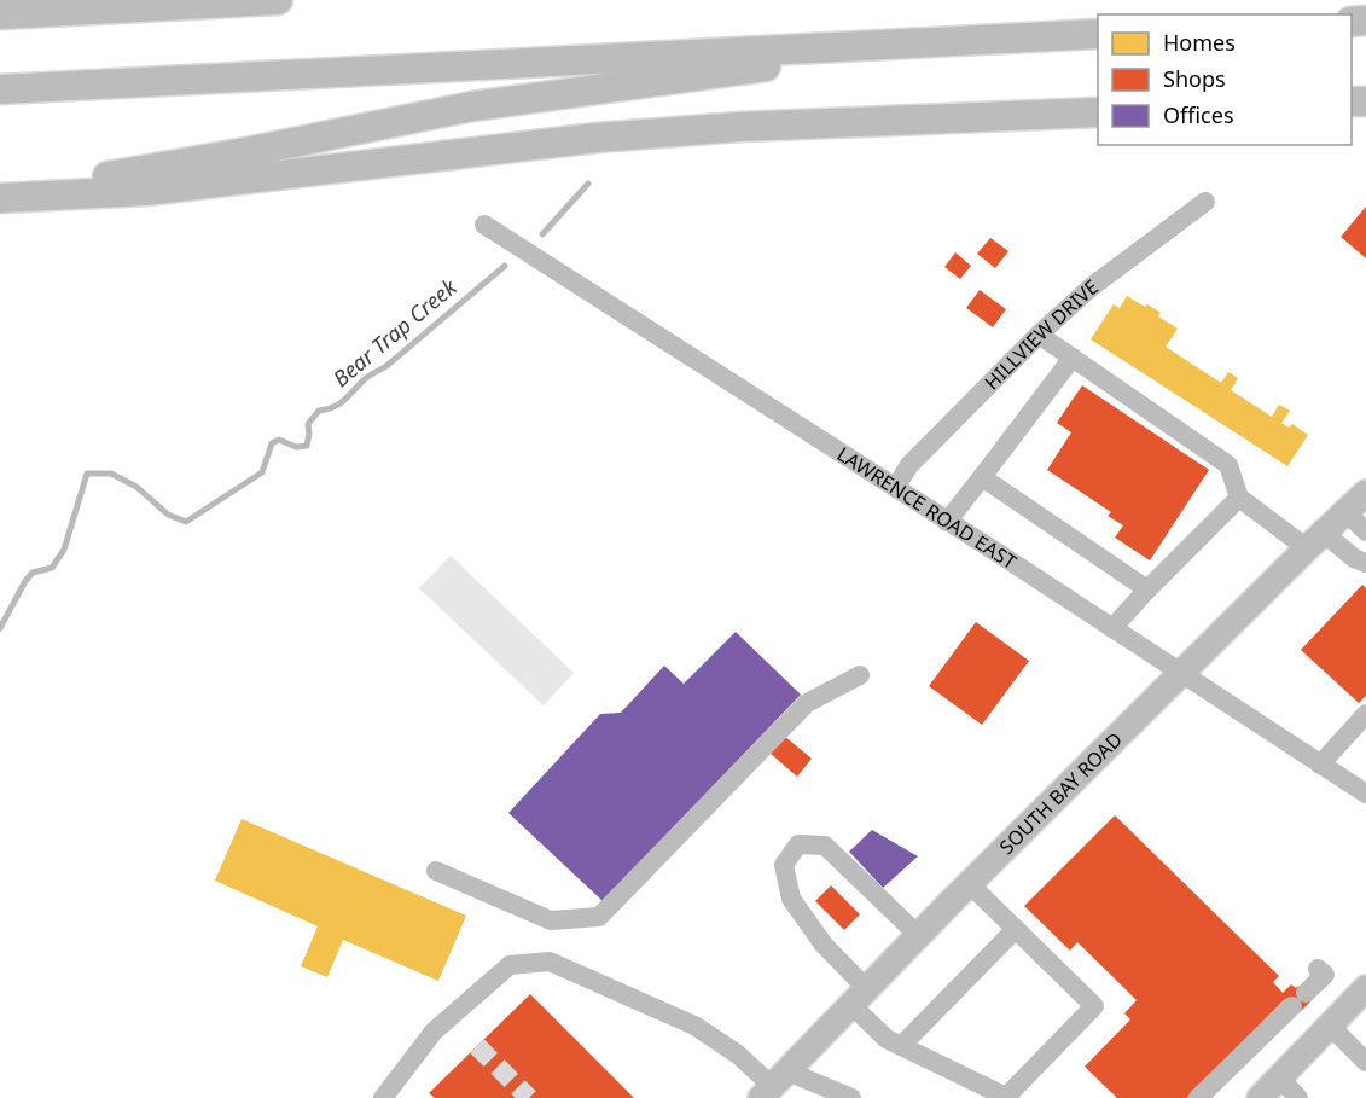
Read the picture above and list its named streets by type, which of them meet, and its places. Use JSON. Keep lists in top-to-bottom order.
{
  "streets": {
    "main road": ["SOUTH BAY ROAD"],
    "street": ["HILLVIEW DRIVE", "LAWRENCE ROAD EAST"]
  },
  "crossings": [
    ["HILLVIEW DRIVE", "LAWRENCE ROAD EAST"],
    ["LAWRENCE ROAD EAST", "SOUTH BAY ROAD"]
  ],
  "water": ["Bear Trap Creek"],
  "legend": ["Homes", "Shops", "Offices"]
}
